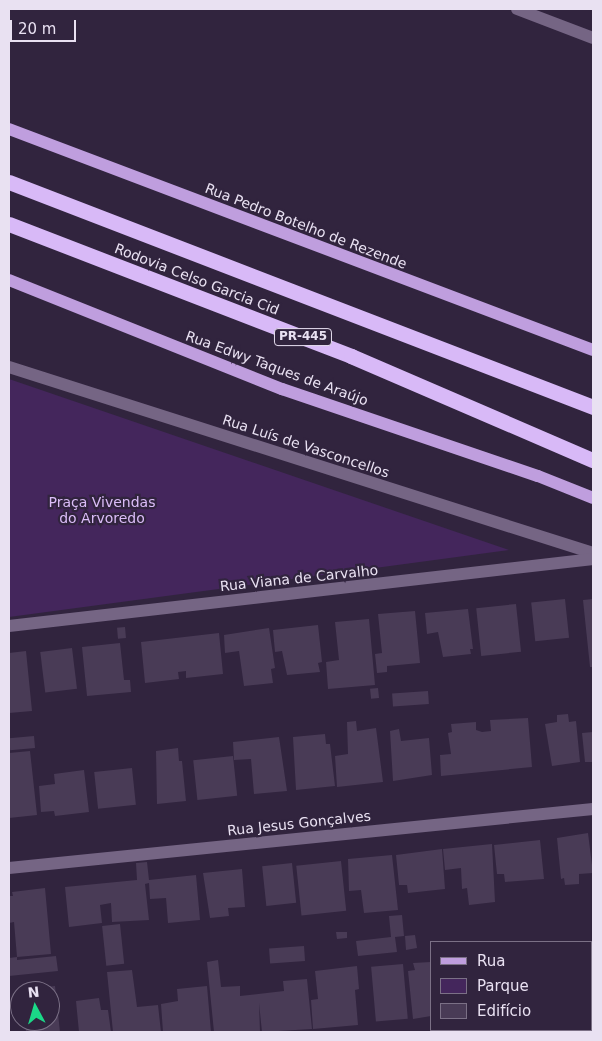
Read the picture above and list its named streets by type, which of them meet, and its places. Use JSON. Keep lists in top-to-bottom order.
{
  "streets": {
    "highway": ["Rodovia Celso Garcia Cid", "PR-445"],
    "main road": ["Rua Pedro Botelho de Rezende", "Rua Edwy Taques de Araújo"],
    "street": ["Rua Luís de Vasconcellos", "Rua Viana de Carvalho", "Rua Jesus Gonçalves"]
  },
  "parks": ["Praça Vivendas do Arvoredo"],
  "legend": ["Rua", "Parque", "Edifício"],
  "scale_bar": "20 m",
  "north": "top"
}
